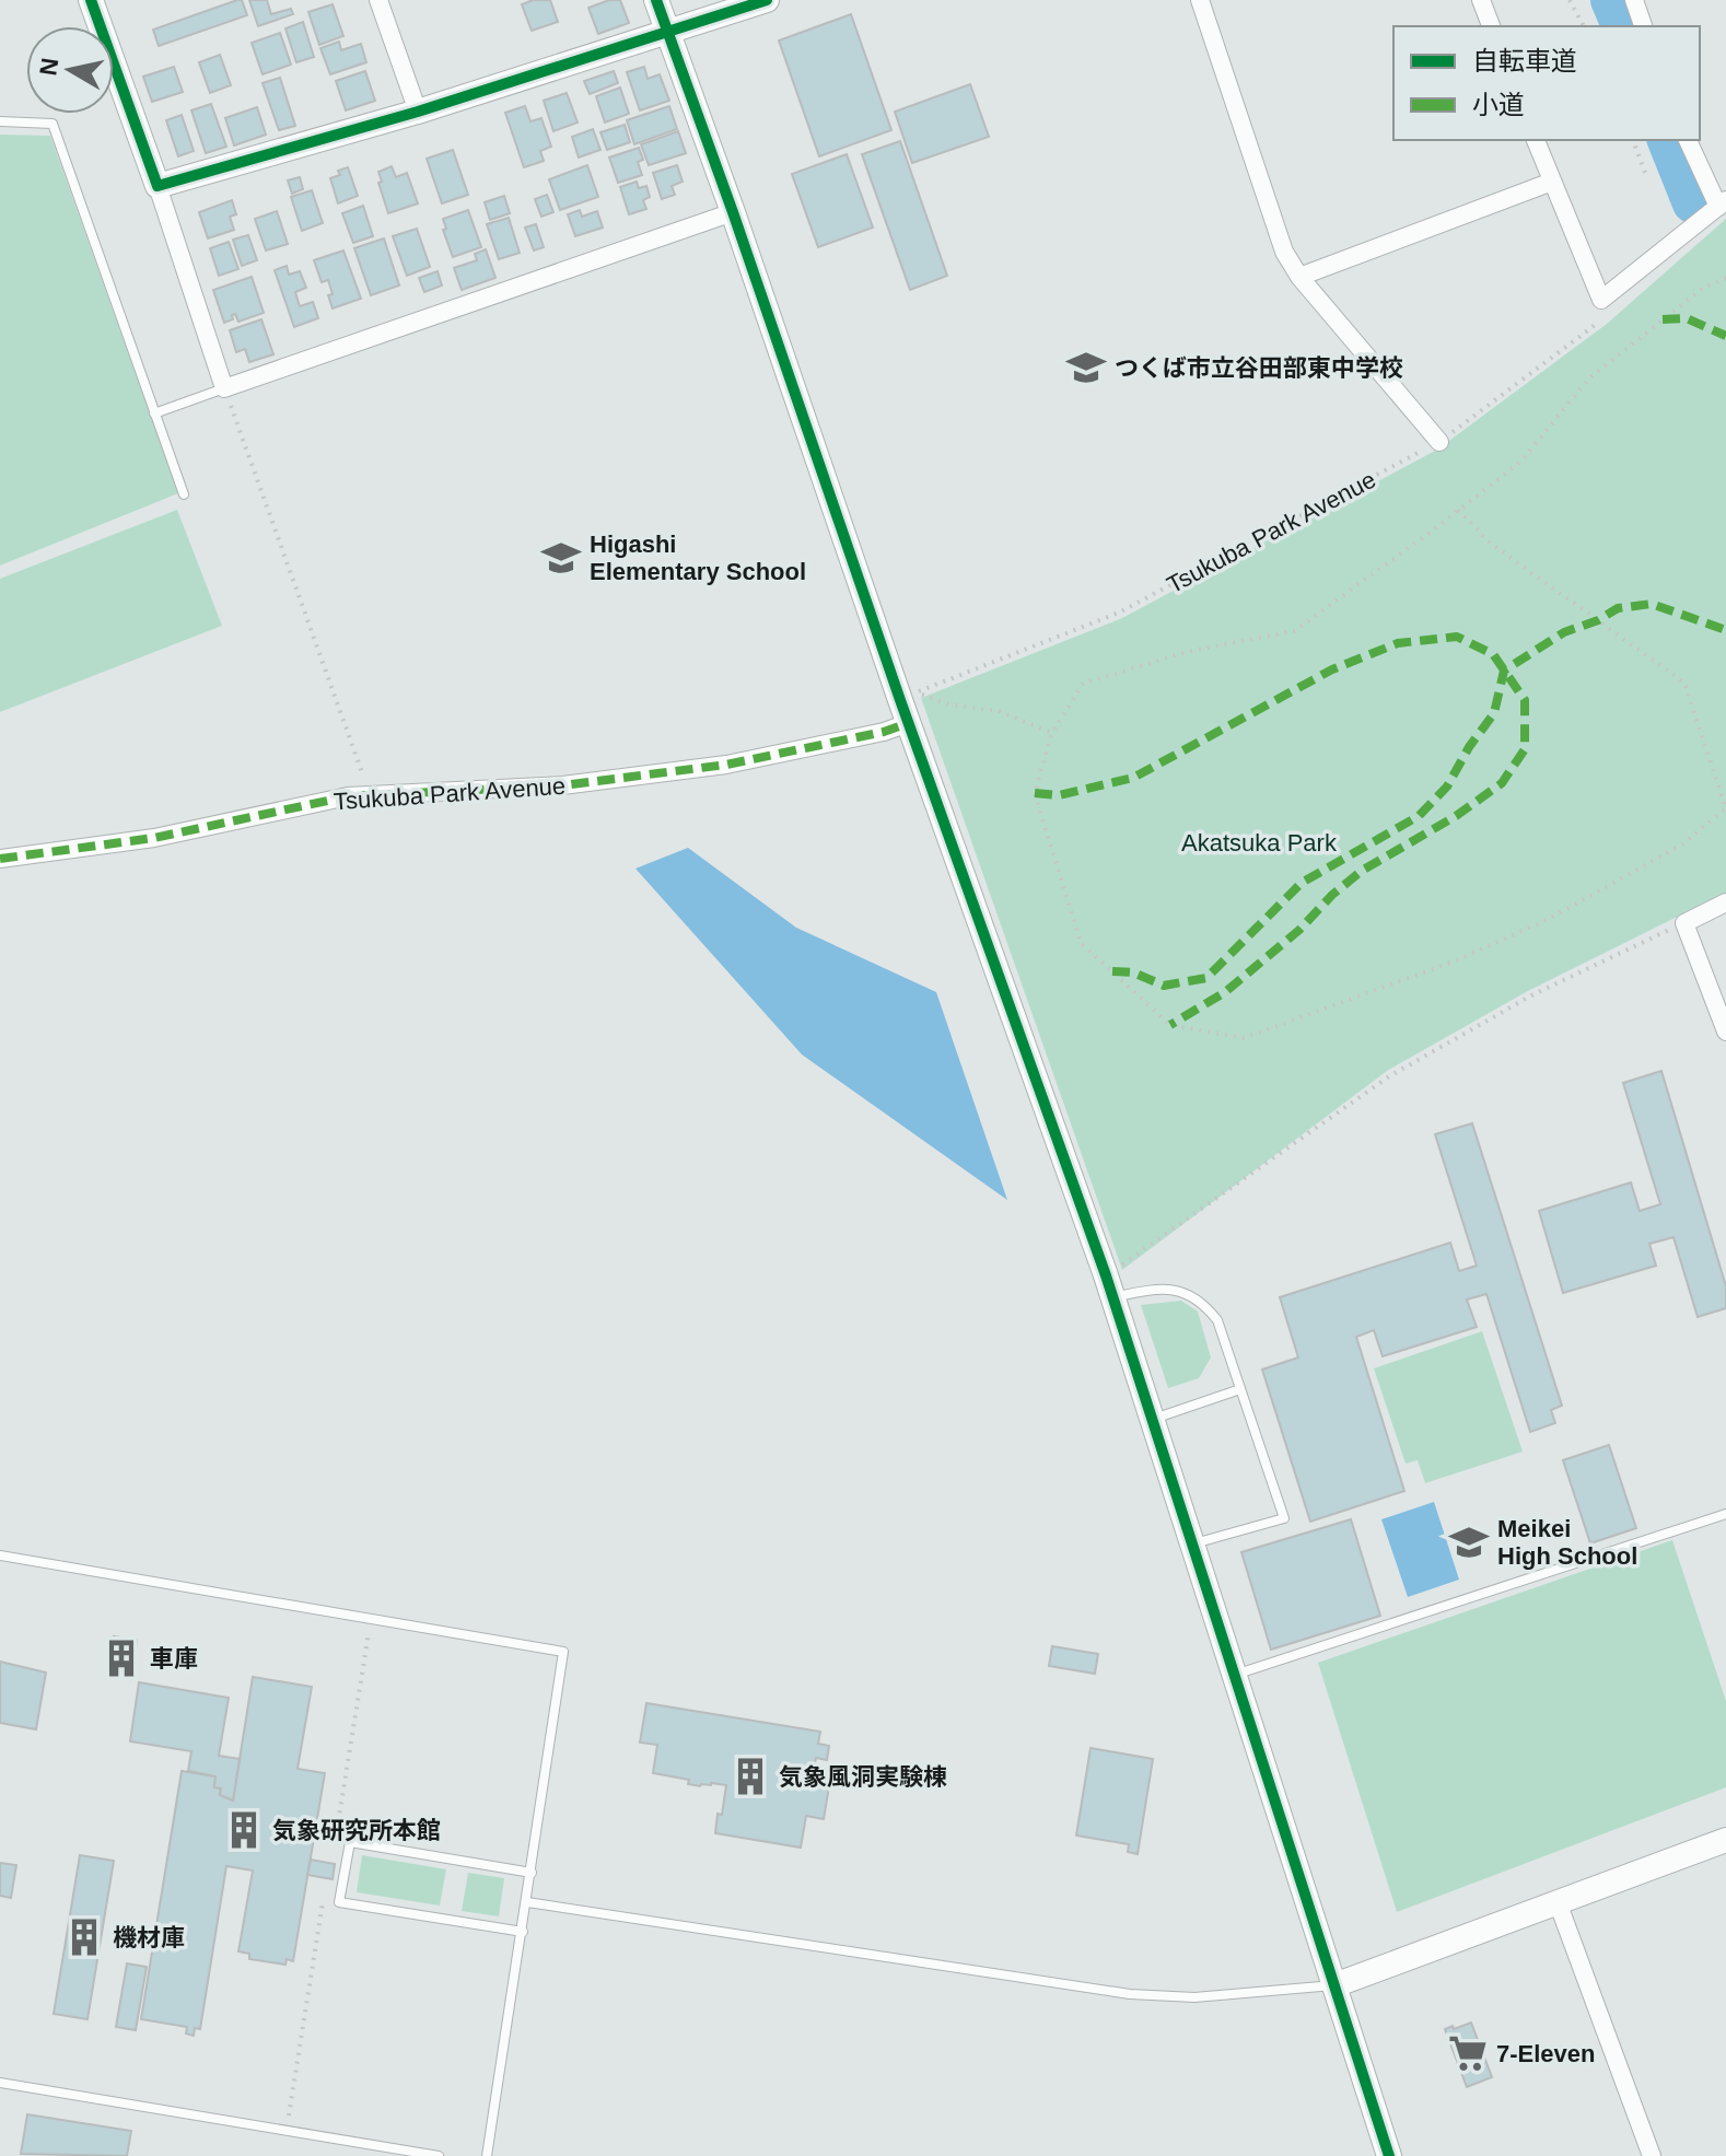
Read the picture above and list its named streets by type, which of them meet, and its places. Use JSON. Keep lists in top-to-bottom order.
{
  "streets": {
    "street": ["Tsukuba Park Avenue"]
  },
  "parks": ["Akatsuka Park"],
  "places": {
    "school or university": ["つくば市立谷田部東中学校", "Higashi Elementary School", "Meikei High School"],
    "building": [
      "車庫",
      "気象風洞実験棟",
      "気象研究所本館",
      "機材庫"
    ],
    "supermarket": ["7-Eleven"]
  },
  "legend": ["自転車道", "小道"],
  "north": "left"
}
